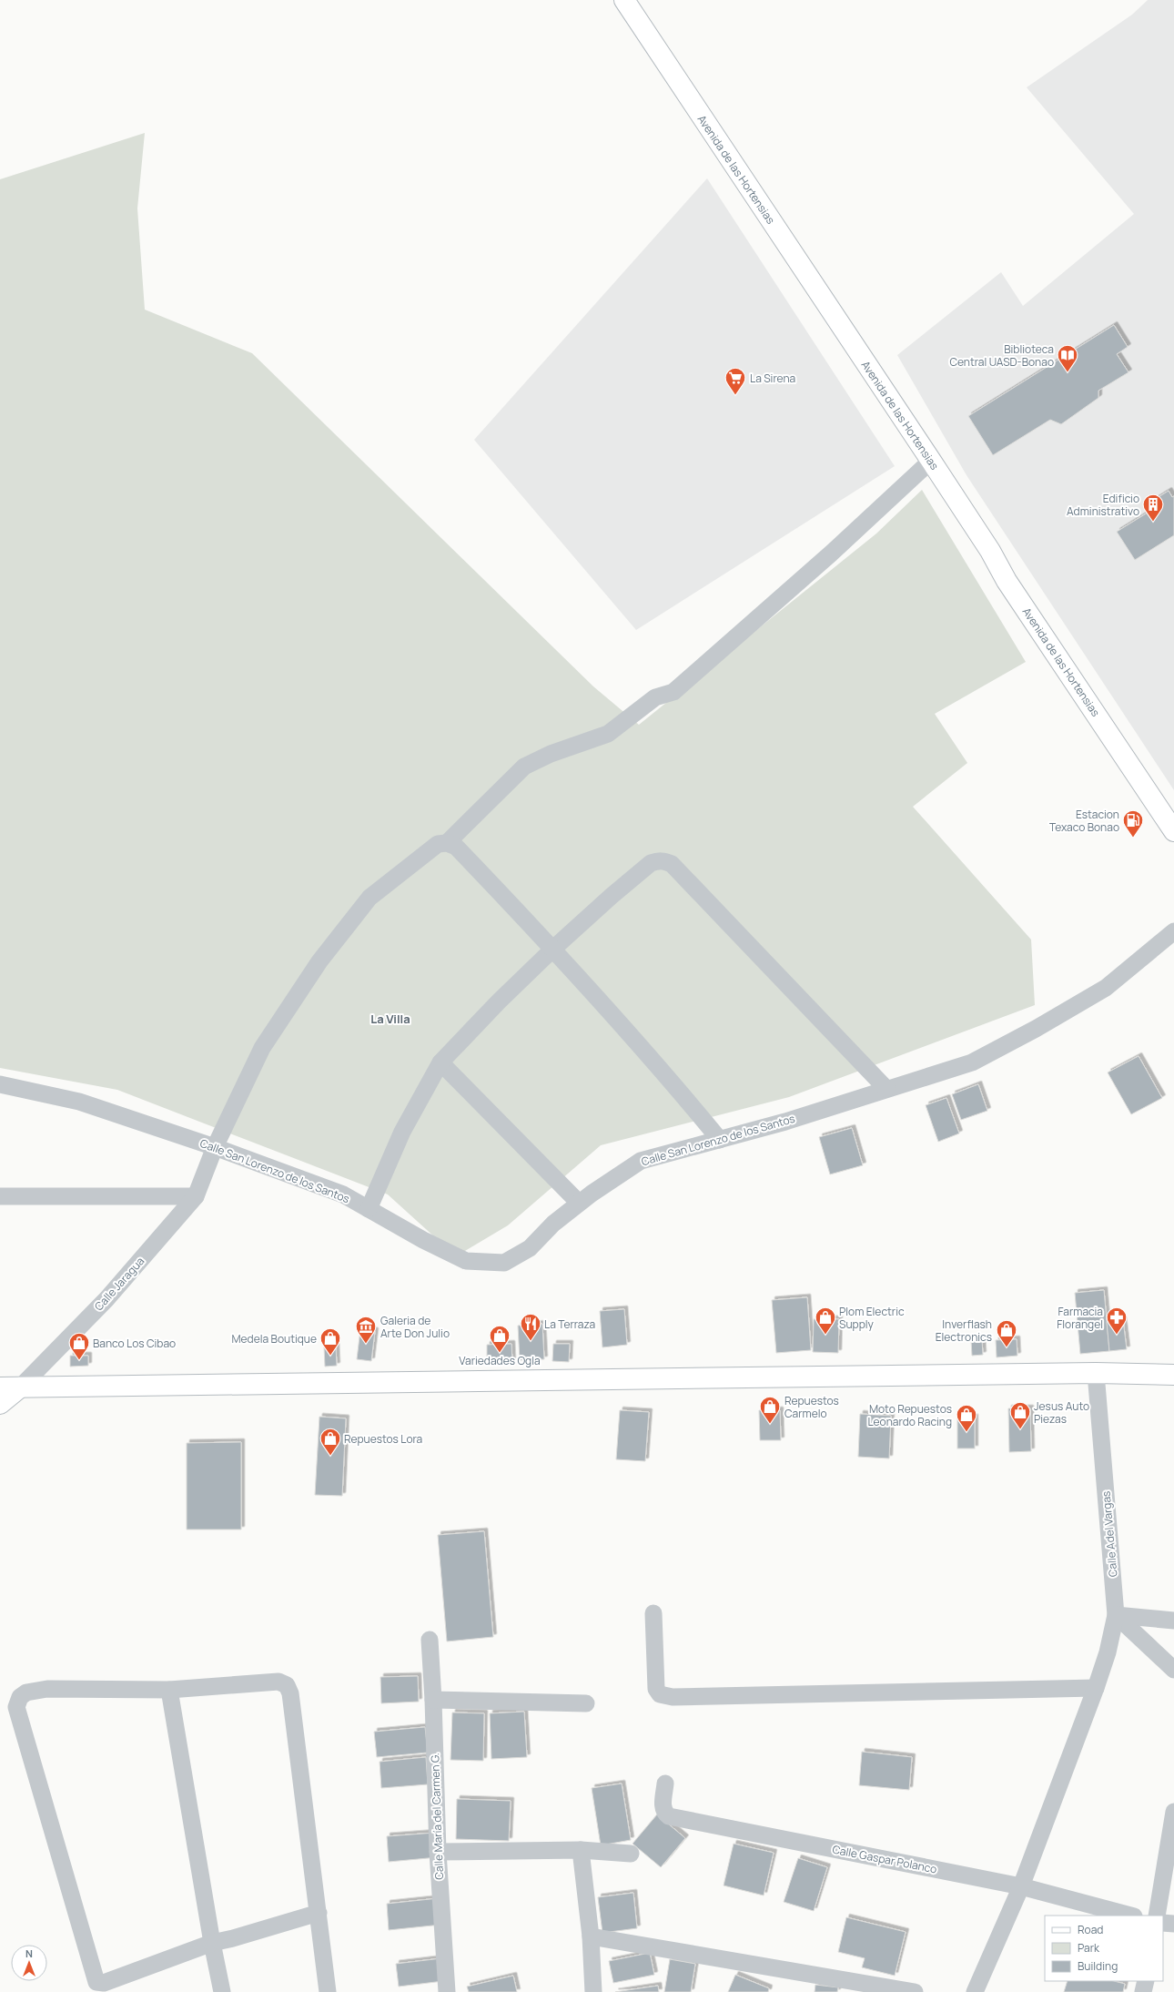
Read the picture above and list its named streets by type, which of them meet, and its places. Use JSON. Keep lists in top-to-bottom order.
{
  "streets": {
    "main road": ["Avenida de las Hortensias", "Calle Jaragua"],
    "street": [
      "Calle San Lorenzo de los Santos",
      "Calle Adel Vargas",
      "Calle María del Carmen G.",
      "Calle Gaspar Polanco"
    ]
  },
  "crossings": [
    ["Calle San Lorenzo de los Santos", "Calle Jaragua"],
    ["Calle Adel Vargas", "Calle Gaspar Polanco"]
  ],
  "districts": ["La Villa"],
  "places": {
    "library": ["Biblioteca Central UASD-Bonao"],
    "supermarket": ["La Sirena"],
    "building": ["Edificio Administrativo"],
    "fuel station": ["Estacion Texaco Bonao"],
    "shop": [
      "Plom Electric Supply",
      "Inverflash Electronics",
      "Variedades Ogla",
      "Medela Boutique",
      "Banco Los Cibao",
      "Repuestos Carmelo",
      "Jesus Auto Piezas",
      "Moto Repuestos Leonardo Racing",
      "Repuestos Lora"
    ],
    "pharmacy": ["Farmacia Florangel"],
    "restaurant": ["La Terraza"],
    "museum": ["Galeria de Arte Don Julio"]
  },
  "legend": ["Road", "Park", "Building"],
  "north": "top"
}
